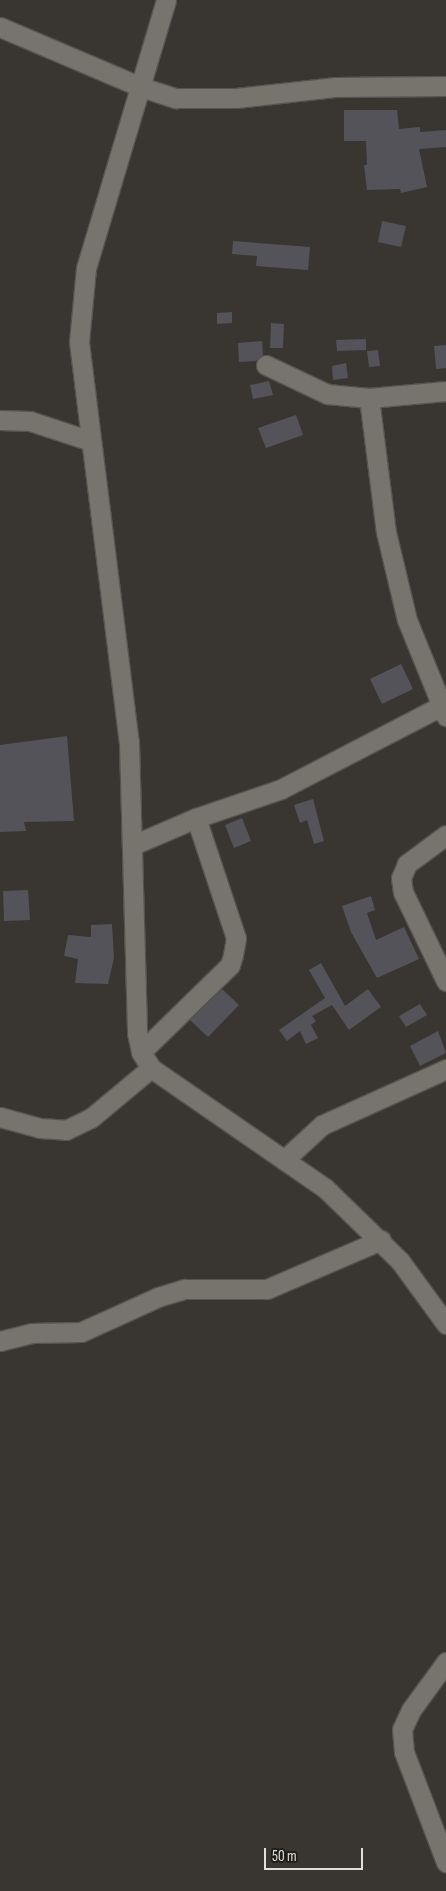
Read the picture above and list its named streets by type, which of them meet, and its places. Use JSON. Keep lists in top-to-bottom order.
{
  "scale_bar": "50 m"
}
